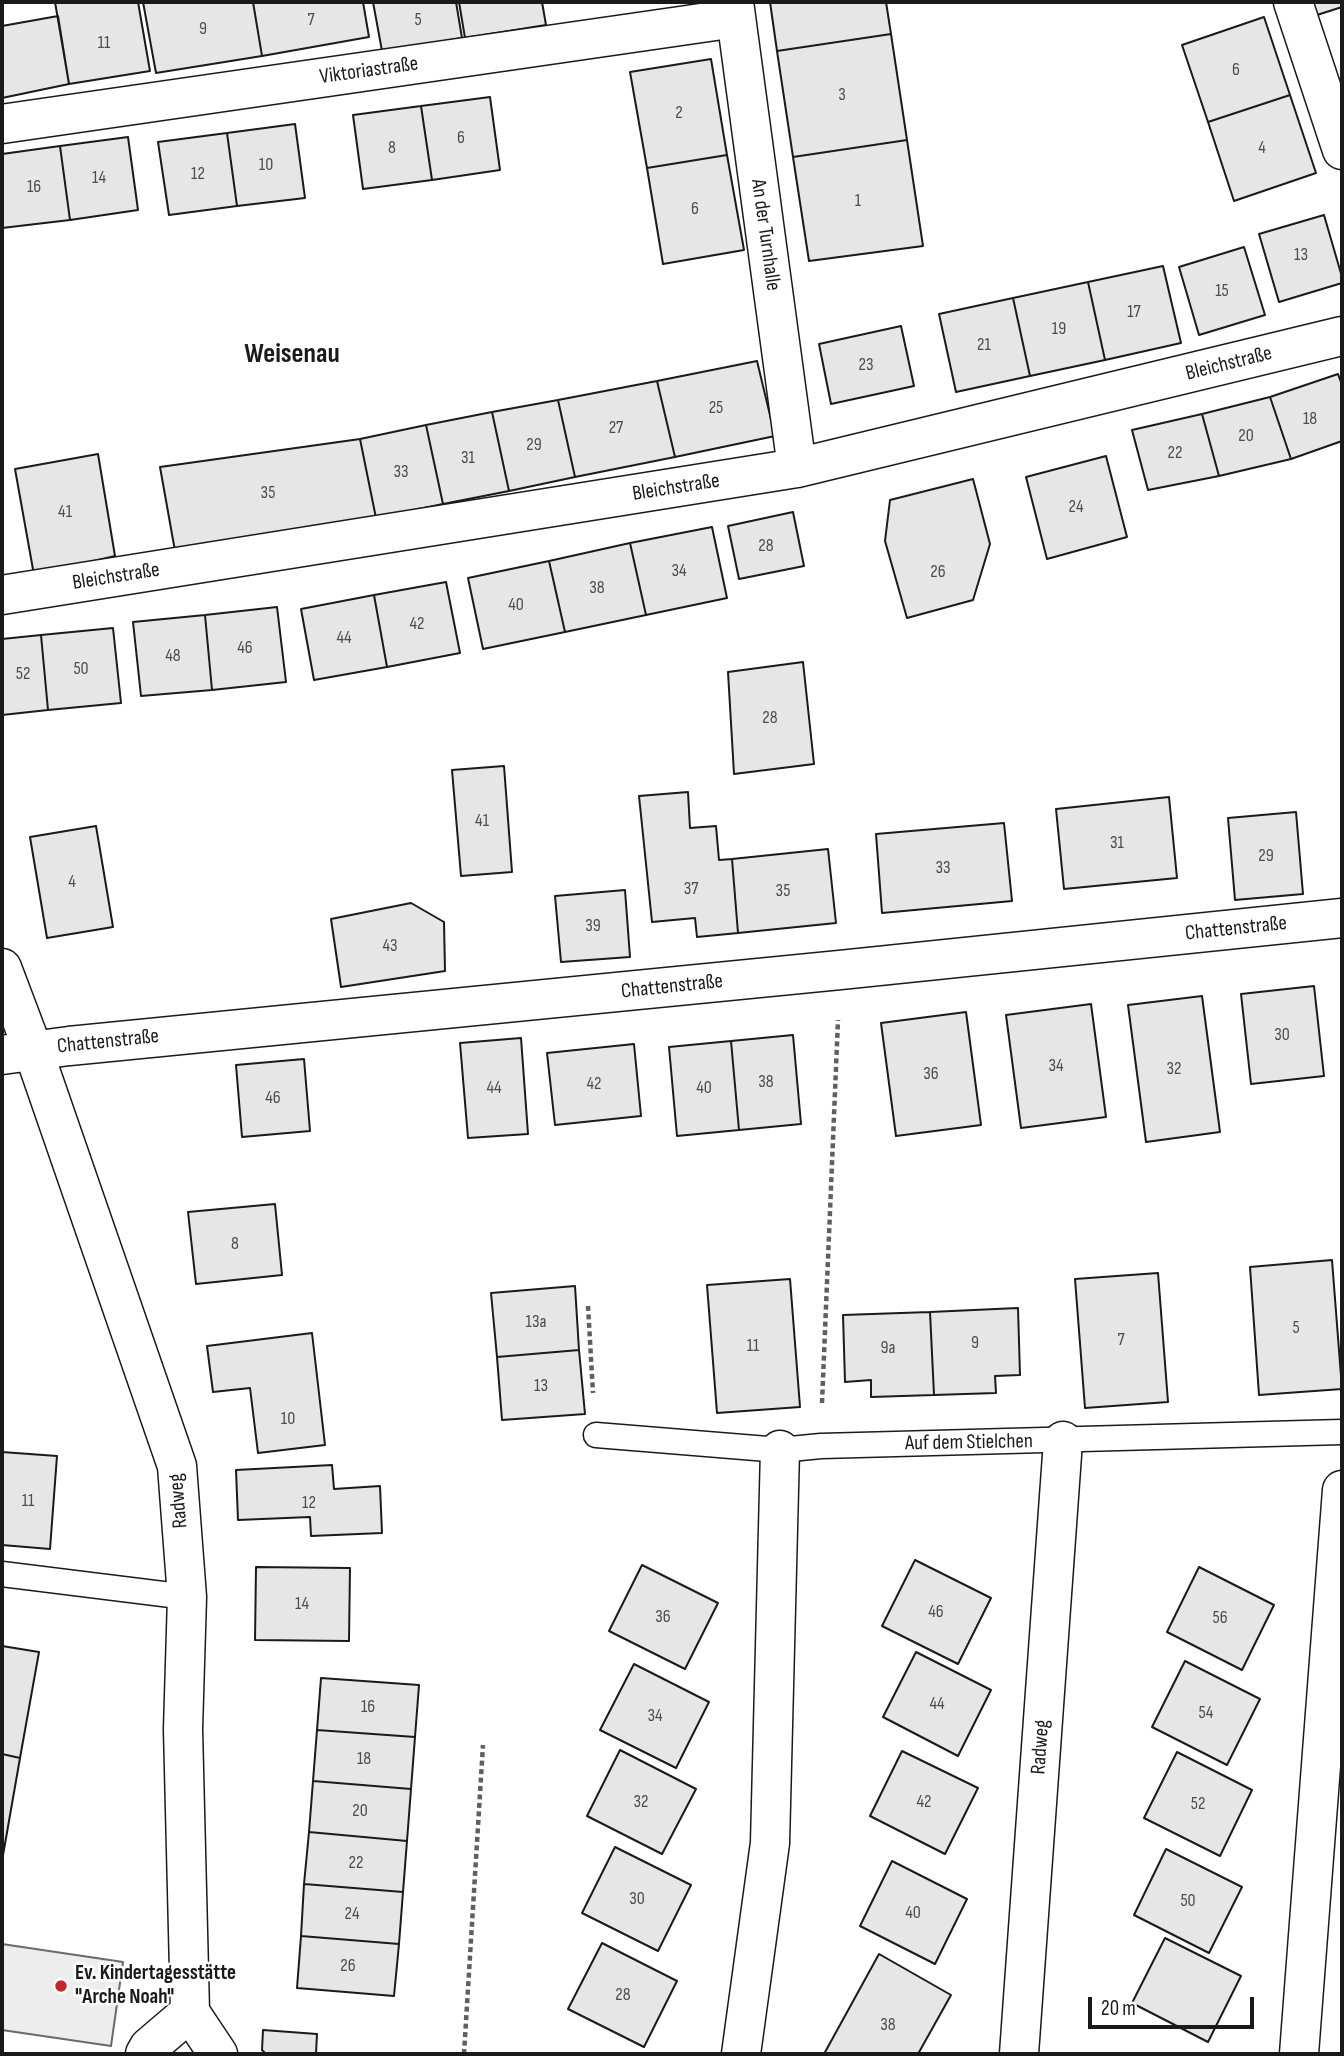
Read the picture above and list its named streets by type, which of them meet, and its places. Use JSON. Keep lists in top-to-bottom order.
{
  "streets": {
    "street": [
      "Viktoriastraße",
      "An der Turnhalle",
      "Bleichstraße",
      "Chattenstraße",
      "Radweg"
    ],
    "lane": ["Auf dem Stielchen"]
  },
  "crossings": [
    ["Viktoriastraße", "An der Turnhalle"],
    ["An der Turnhalle", "Bleichstraße"],
    ["Chattenstraße", "Radweg"],
    ["Auf dem Stielchen", "Radweg"]
  ],
  "districts": ["Weisenau"],
  "places": ["Ev. Kindertagesstätte \"Arche Noah\""],
  "house_numbers": [
    "7",
    "5",
    "9",
    "11",
    "6",
    "3",
    "2",
    "6",
    "8",
    "4",
    "10",
    "12",
    "14",
    "16",
    "1",
    "6",
    "13",
    "15",
    "17",
    "19",
    "21",
    "23",
    "25",
    "18",
    "27",
    "20",
    "29",
    "22",
    "31",
    "33",
    "35",
    "24",
    "41",
    "28",
    "34",
    "26",
    "38",
    "40",
    "42",
    "44",
    "46",
    "48",
    "50",
    "52",
    "28",
    "41",
    "31",
    "29",
    "33",
    "4",
    "37",
    "35",
    "39",
    "43",
    "30",
    "34",
    "32",
    "36",
    "38",
    "42",
    "44",
    "40",
    "46",
    "8",
    "13a",
    "5",
    "7",
    "9",
    "11",
    "9a",
    "13",
    "10",
    "11",
    "12",
    "14",
    "46",
    "36",
    "56",
    "44",
    "16",
    "54",
    "34",
    "18",
    "32",
    "42",
    "52",
    "20",
    "22",
    "30",
    "50",
    "40",
    "24",
    "26",
    "28",
    "38"
  ],
  "scale_bar": "20 m"
}
